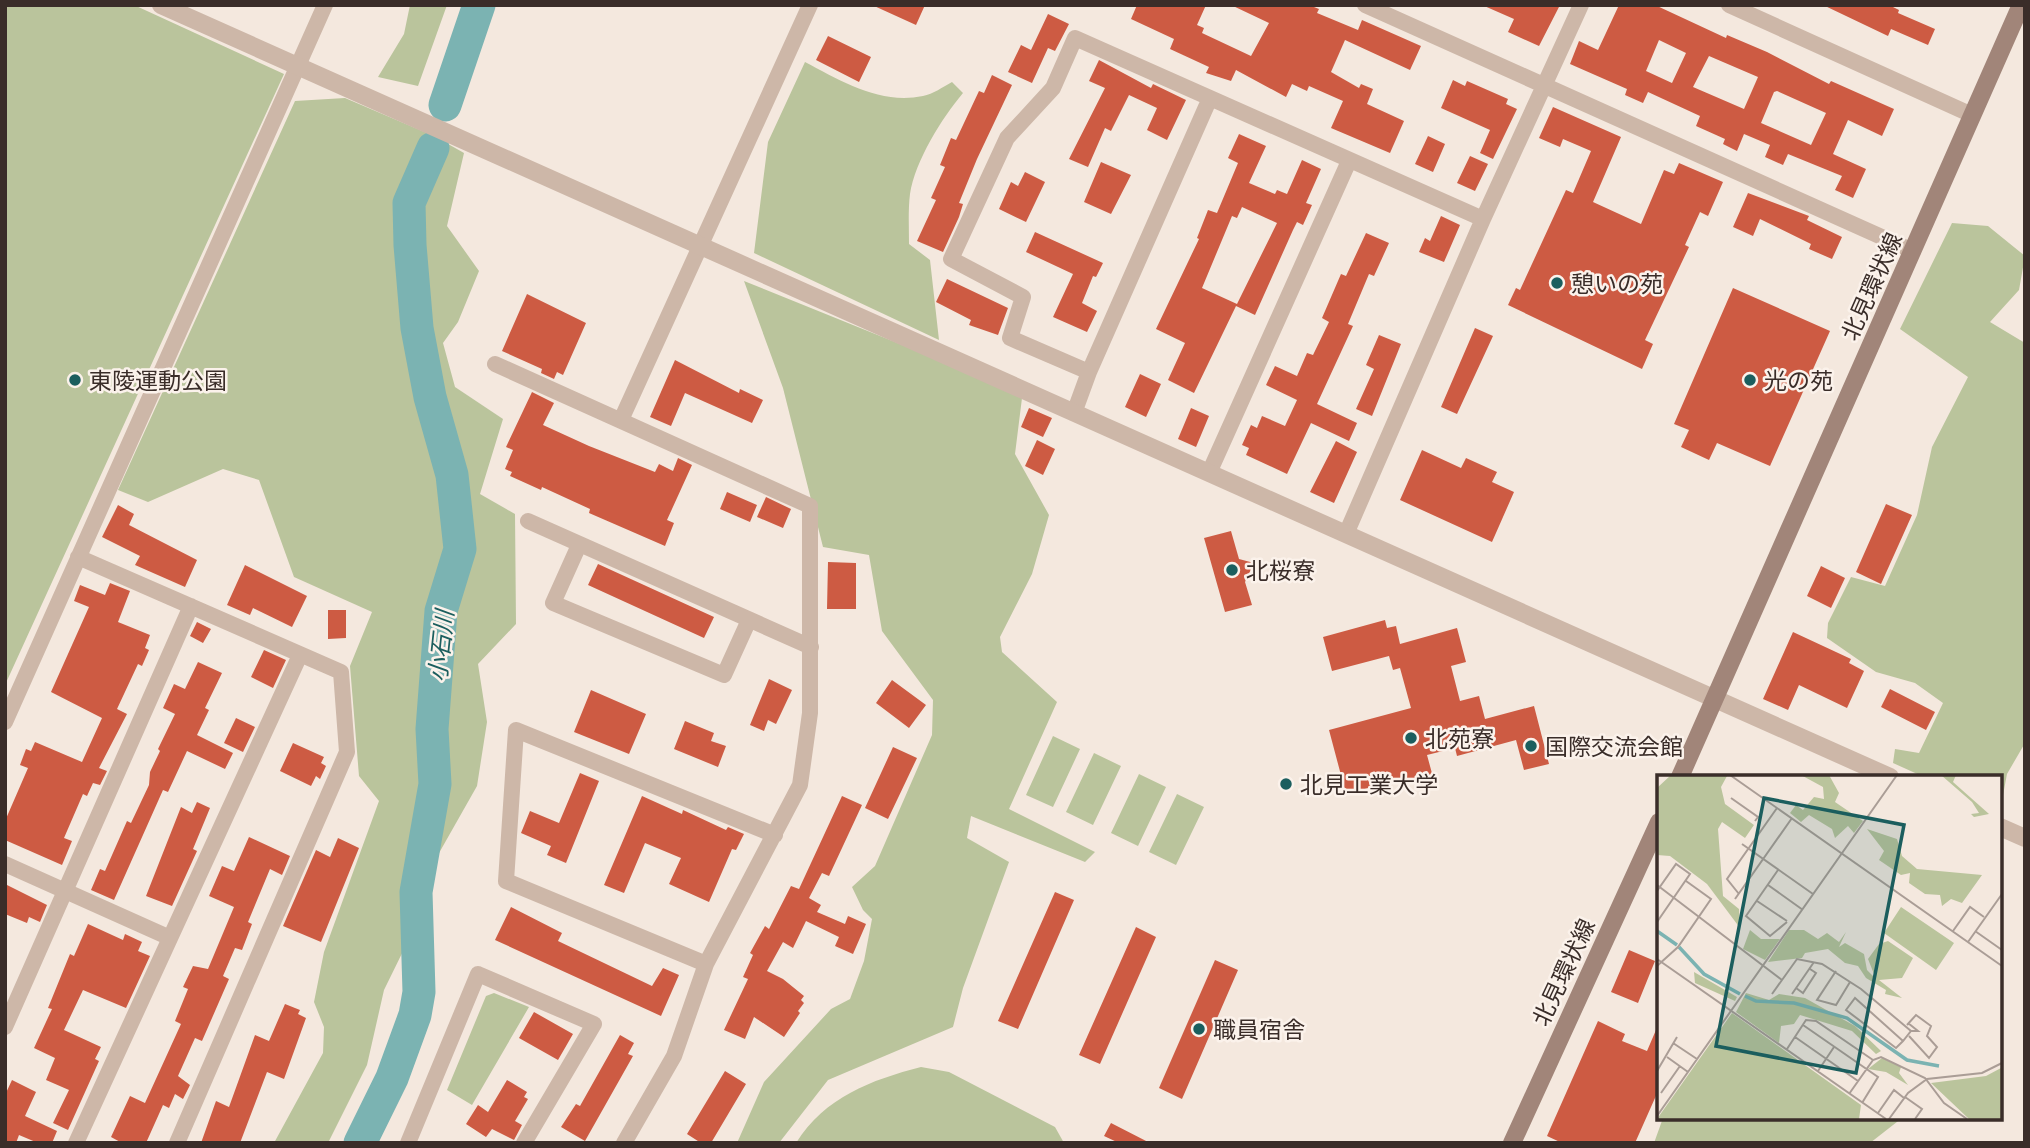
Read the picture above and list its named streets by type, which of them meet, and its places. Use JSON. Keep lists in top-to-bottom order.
{
  "streets": {
    "main road": ["北見環状線"]
  },
  "water": ["小石川"],
  "places": [
    "憩いの苑",
    "東陵運動公園",
    "光の苑",
    "北桜寮",
    "北苑寮",
    "国際交流会館",
    "北見工業大学",
    "職員宿舎"
  ]
}
